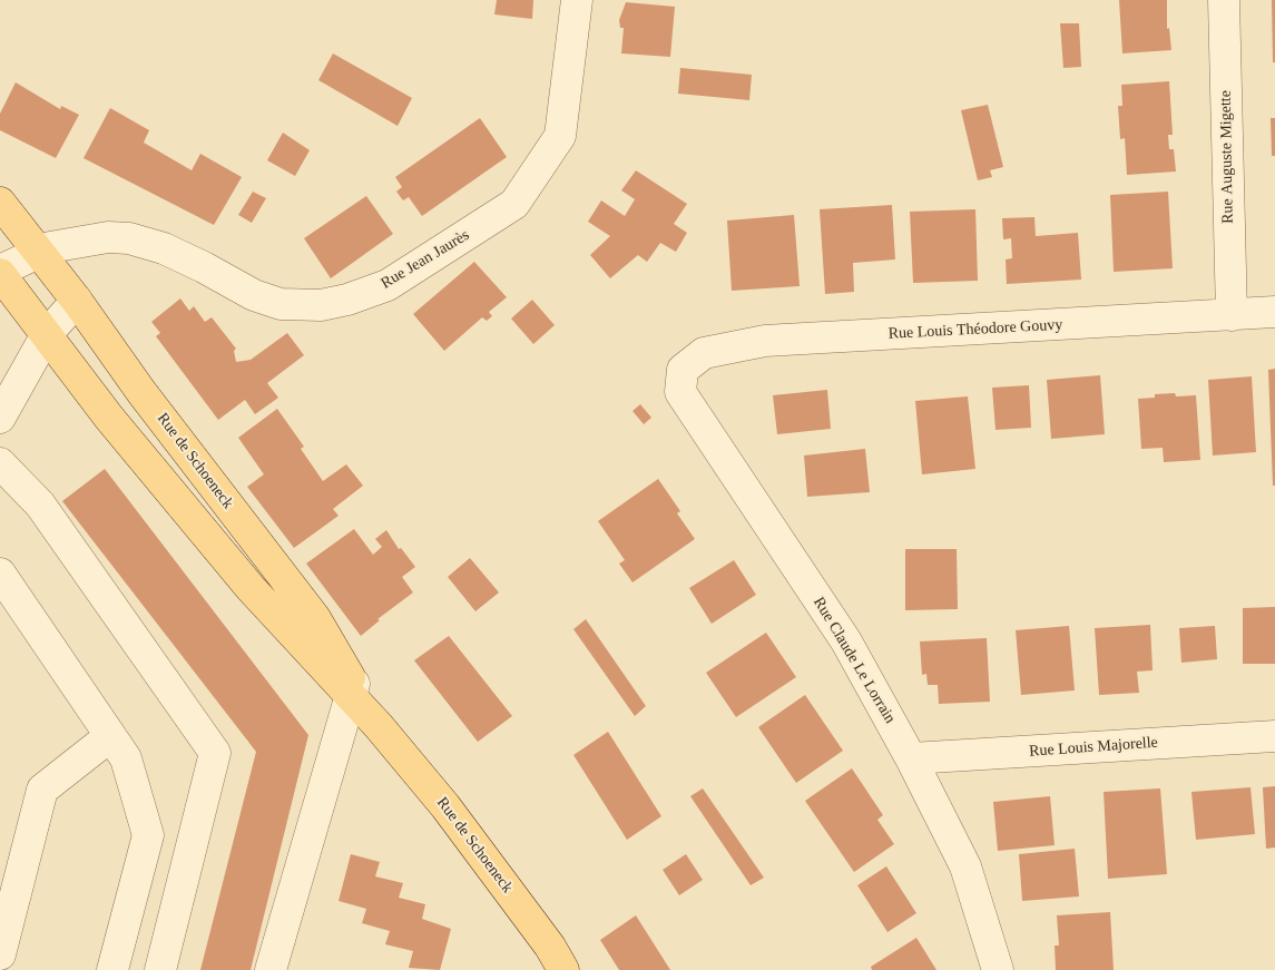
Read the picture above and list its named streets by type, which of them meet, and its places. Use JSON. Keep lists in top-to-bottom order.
{
  "streets": {
    "main road": ["Rue de Schoeneck"],
    "street": [
      "Rue Auguste Migette",
      "Rue Jean Jaurès",
      "Rue Louis Théodore Gouvy",
      "Rue Claude Le Lorrain",
      "Rue Louis Majorelle"
    ]
  },
  "crossings": [
    ["Rue Auguste Migette", "Rue Louis Théodore Gouvy"],
    ["Rue Jean Jaurès", "Rue de Schoeneck"],
    ["Rue Louis Théodore Gouvy", "Rue Claude Le Lorrain"],
    ["Rue Claude Le Lorrain", "Rue Louis Majorelle"]
  ]
}
